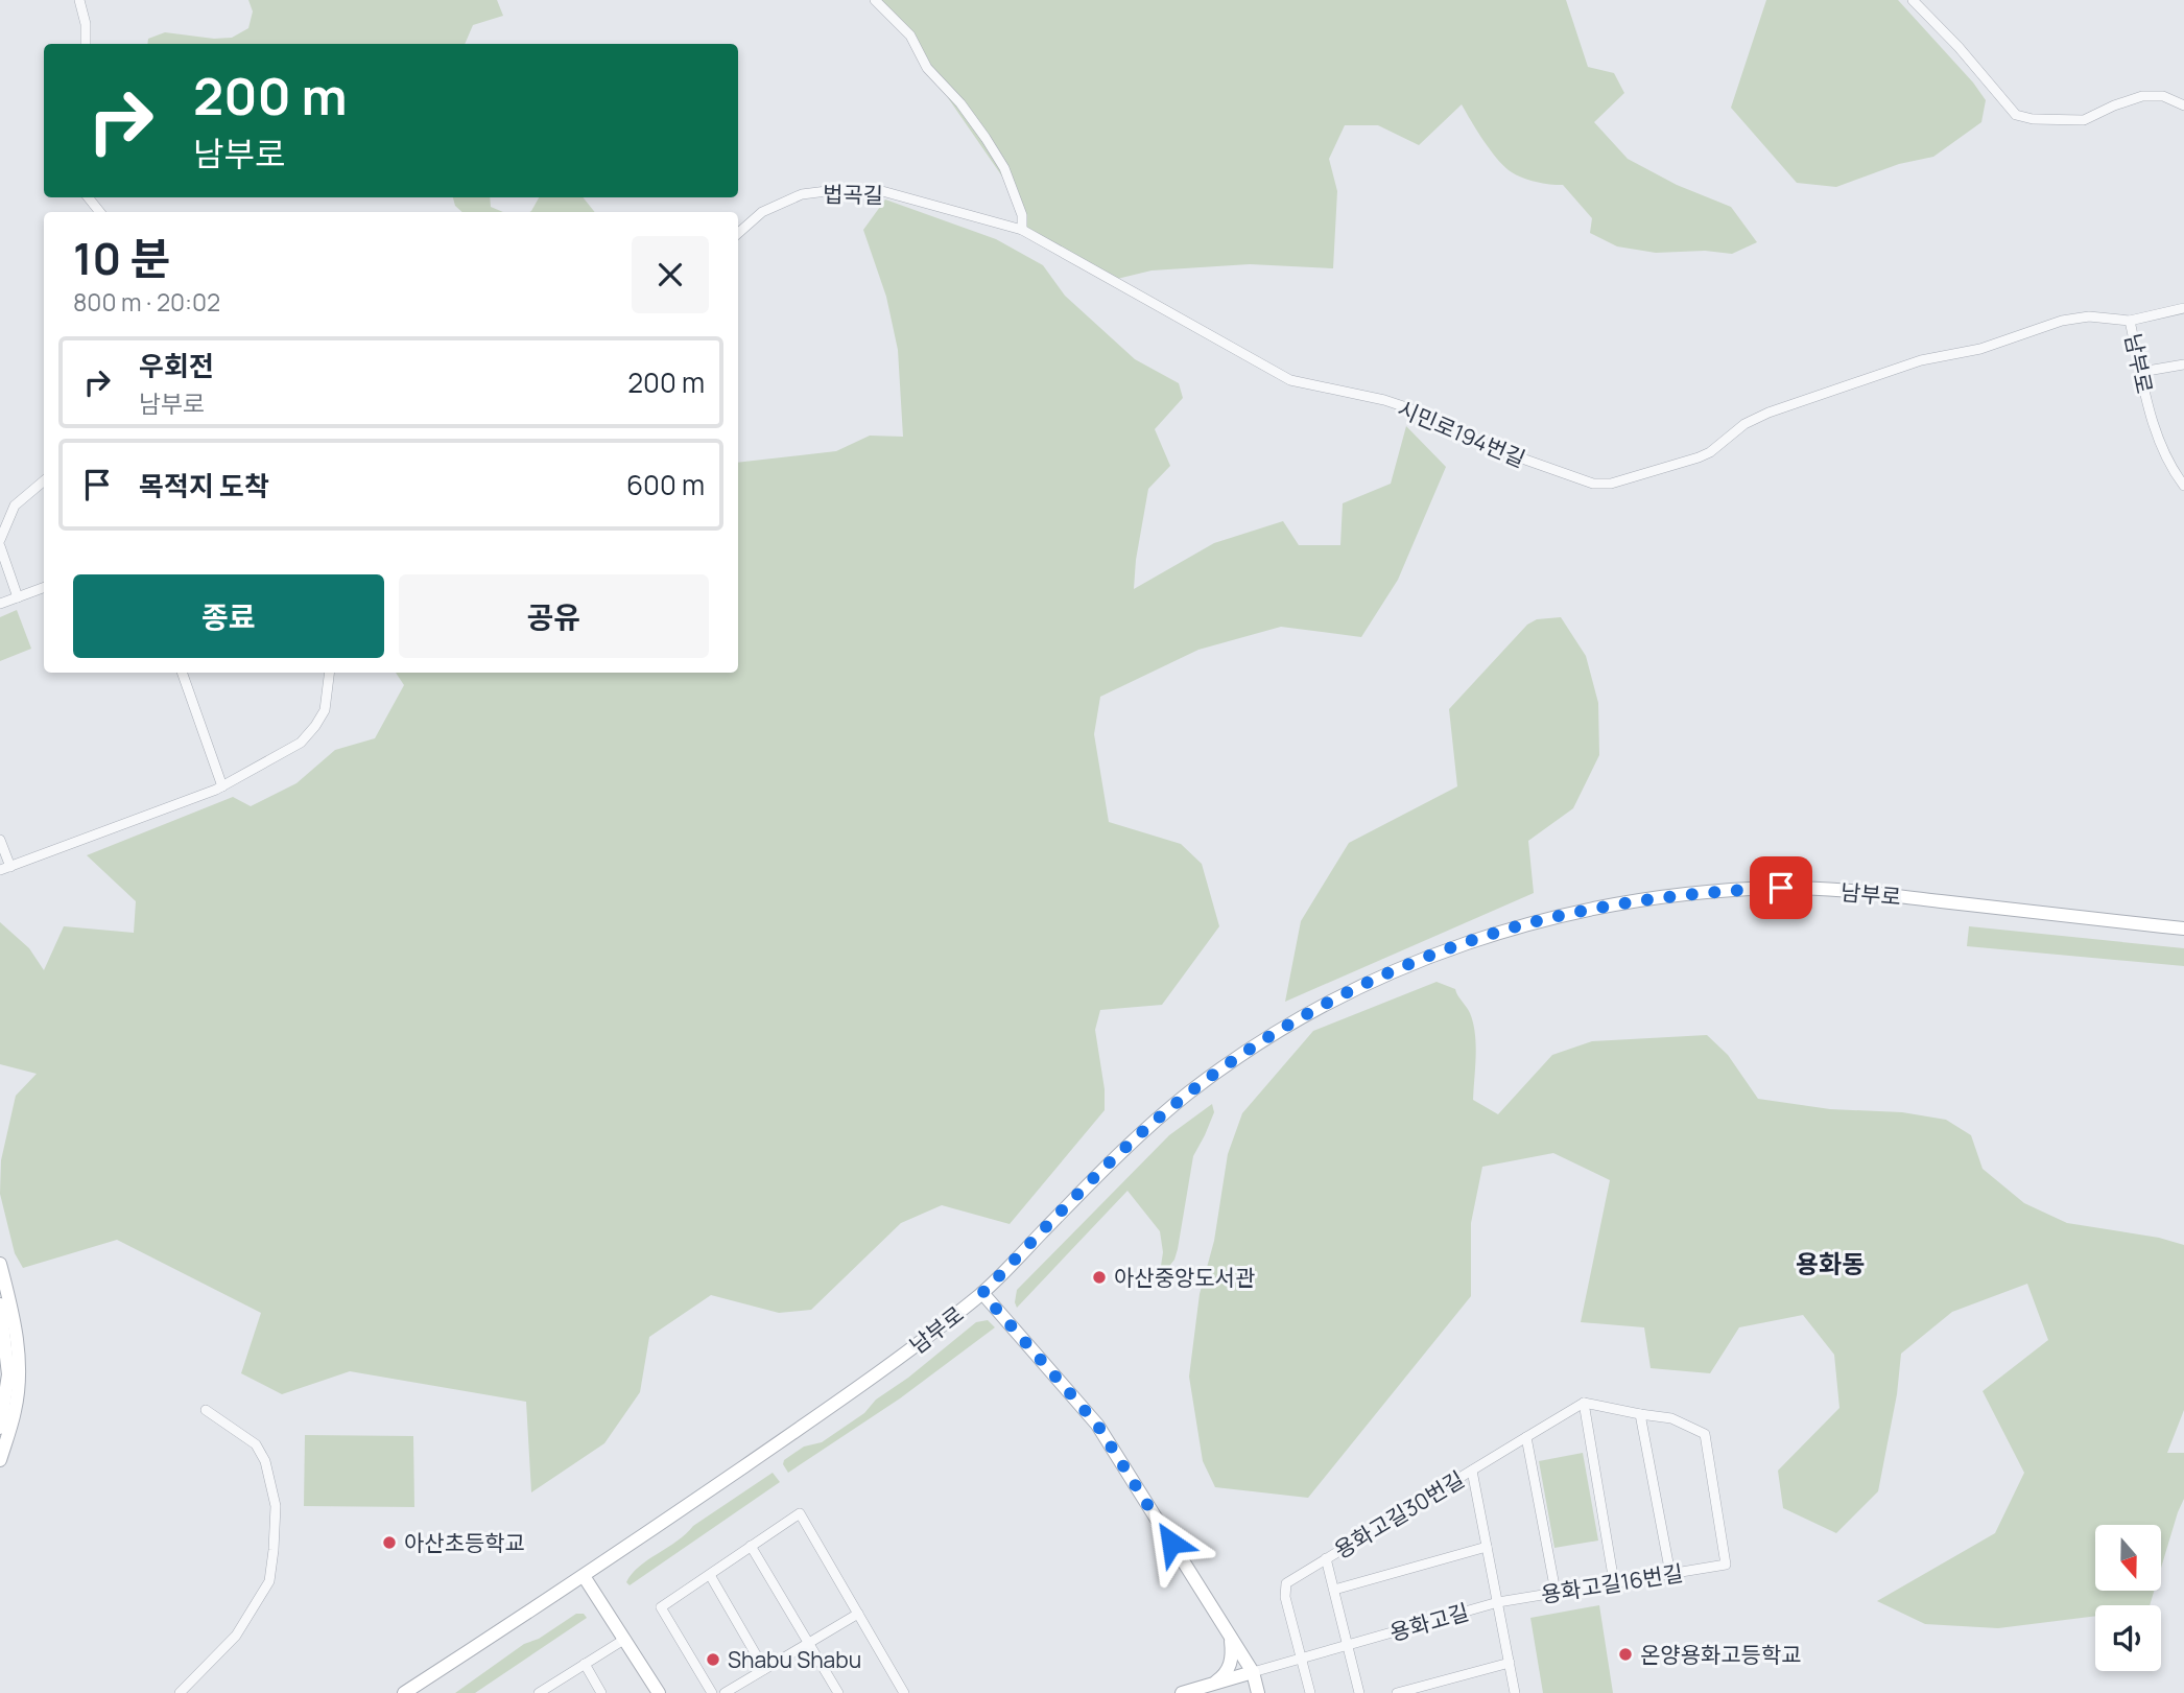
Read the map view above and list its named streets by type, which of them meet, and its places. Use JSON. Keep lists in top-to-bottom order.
{
  "streets": {
    "street": [
      "법곡길",
      "남부로",
      "시민로194번길",
      "용화고길30번길",
      "용화고길16번길",
      "용화고길"
    ]
  },
  "crossings": [
    ["법곡길", "시민로194번길"],
    ["남부로", "시민로194번길"],
    ["용화고길30번길", "용화고길16번길"],
    ["용화고길30번길", "용화고길"],
    ["용화고길16번길", "용화고길"]
  ],
  "districts": ["용화동"],
  "places": [
    "아산중앙도서관",
    "아산초등학교",
    "온양용화고등학교",
    "Shabu Shabu"
  ],
  "north": "bottom",
  "page": {
    "turn": ["200 m", "남부로"],
    "heading": ["10 분", "800 m · 20:02"],
    "list": [
      {
        "name": "우회전",
        "note": "남부로",
        "value": "200 m"
      },
      {
        "name": "목적지 도착",
        "value": "600 m"
      }
    ],
    "buttons": ["종료", "공유"]
  }
}
